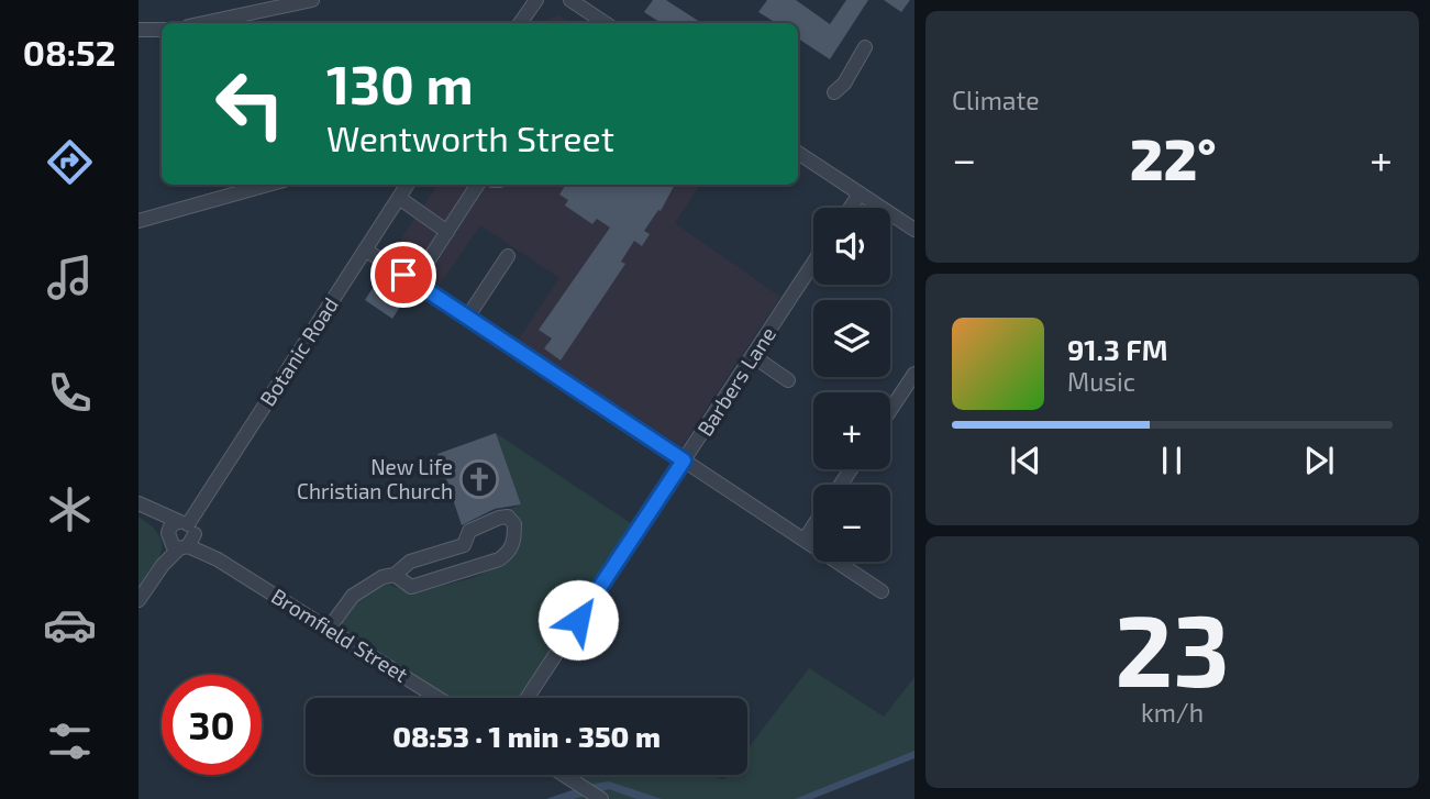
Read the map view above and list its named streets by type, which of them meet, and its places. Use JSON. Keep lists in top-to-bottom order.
{
  "streets": {
    "street": ["Botanic Road", "Barbers Lane", "Bromfield Street"]
  },
  "crossings": [
    ["Botanic Road", "Bromfield Street"]
  ],
  "places": {
    "church": ["New Life Christian Church"]
  },
  "page": {
    "tabs": "08:52",
    "tile": [
      "Climate",
      ["23", "km/h"]
    ],
    "turn": ["130 m", "Wentworth Street"],
    "heat": ["−", "22°", "+"],
    "map_buttons": ["+", "−"],
    "song": ["91.3 FM", "Music"],
    "limit": "30",
    "trip": "08:53 · 1 min · 350 m"
  }
}
